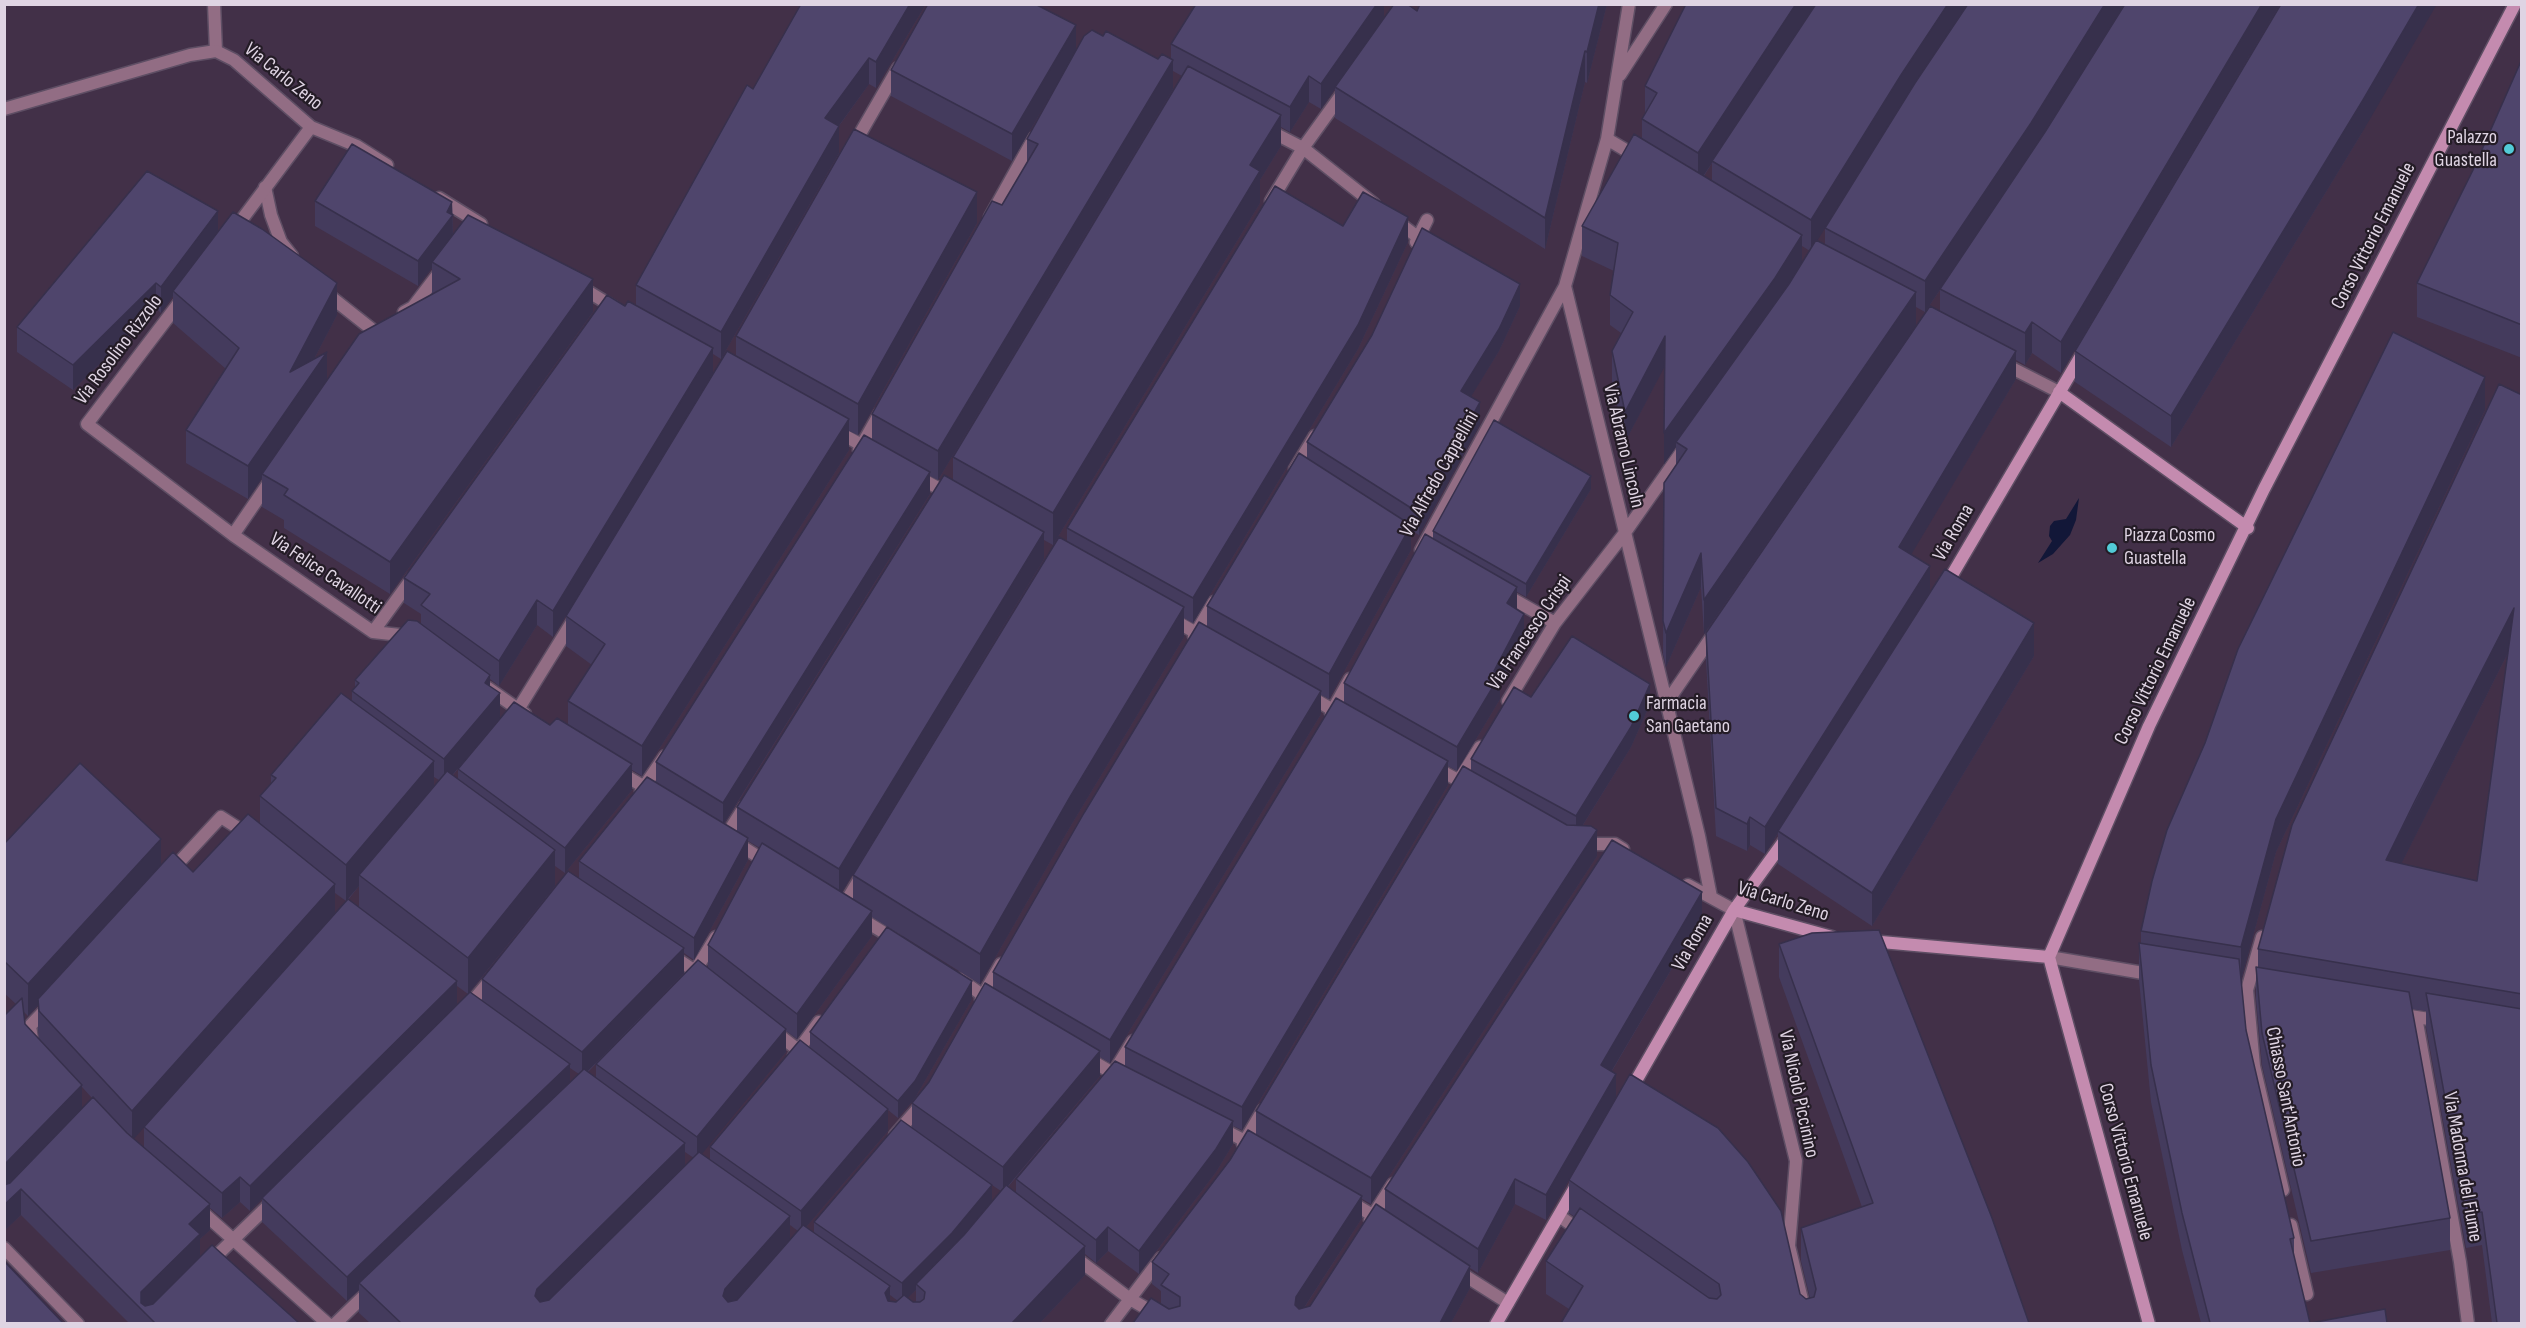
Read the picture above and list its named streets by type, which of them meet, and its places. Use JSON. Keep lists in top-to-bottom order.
{
  "streets": {
    "street": [
      "Via Carlo Zeno",
      "Corso Vittorio Emanuele",
      "Via Rosolino Rizzolo",
      "Via Abramo Lincoln",
      "Via Alfredo Cappellini",
      "Via Roma",
      "Via Felice Cavallotti",
      "Via Francesco Crispi",
      "Via Nicolò Piccinino",
      "Chiasso Sant'Antonio",
      "Via Madonna del Fiume"
    ]
  },
  "crossings": [
    ["Via Carlo Zeno", "Corso Vittorio Emanuele"],
    ["Via Carlo Zeno", "Via Abramo Lincoln"],
    ["Via Carlo Zeno", "Via Roma"],
    ["Via Carlo Zeno", "Via Nicolò Piccinino"],
    ["Via Rosolino Rizzolo", "Via Felice Cavallotti"],
    ["Via Abramo Lincoln", "Via Alfredo Cappellini"],
    ["Via Abramo Lincoln", "Via Francesco Crispi"],
    ["Via Roma", "Via Nicolò Piccinino"]
  ],
  "places": ["Palazzo Guastella", "Piazza Cosmo Guastella", "Farmacia San Gaetano"]
}
